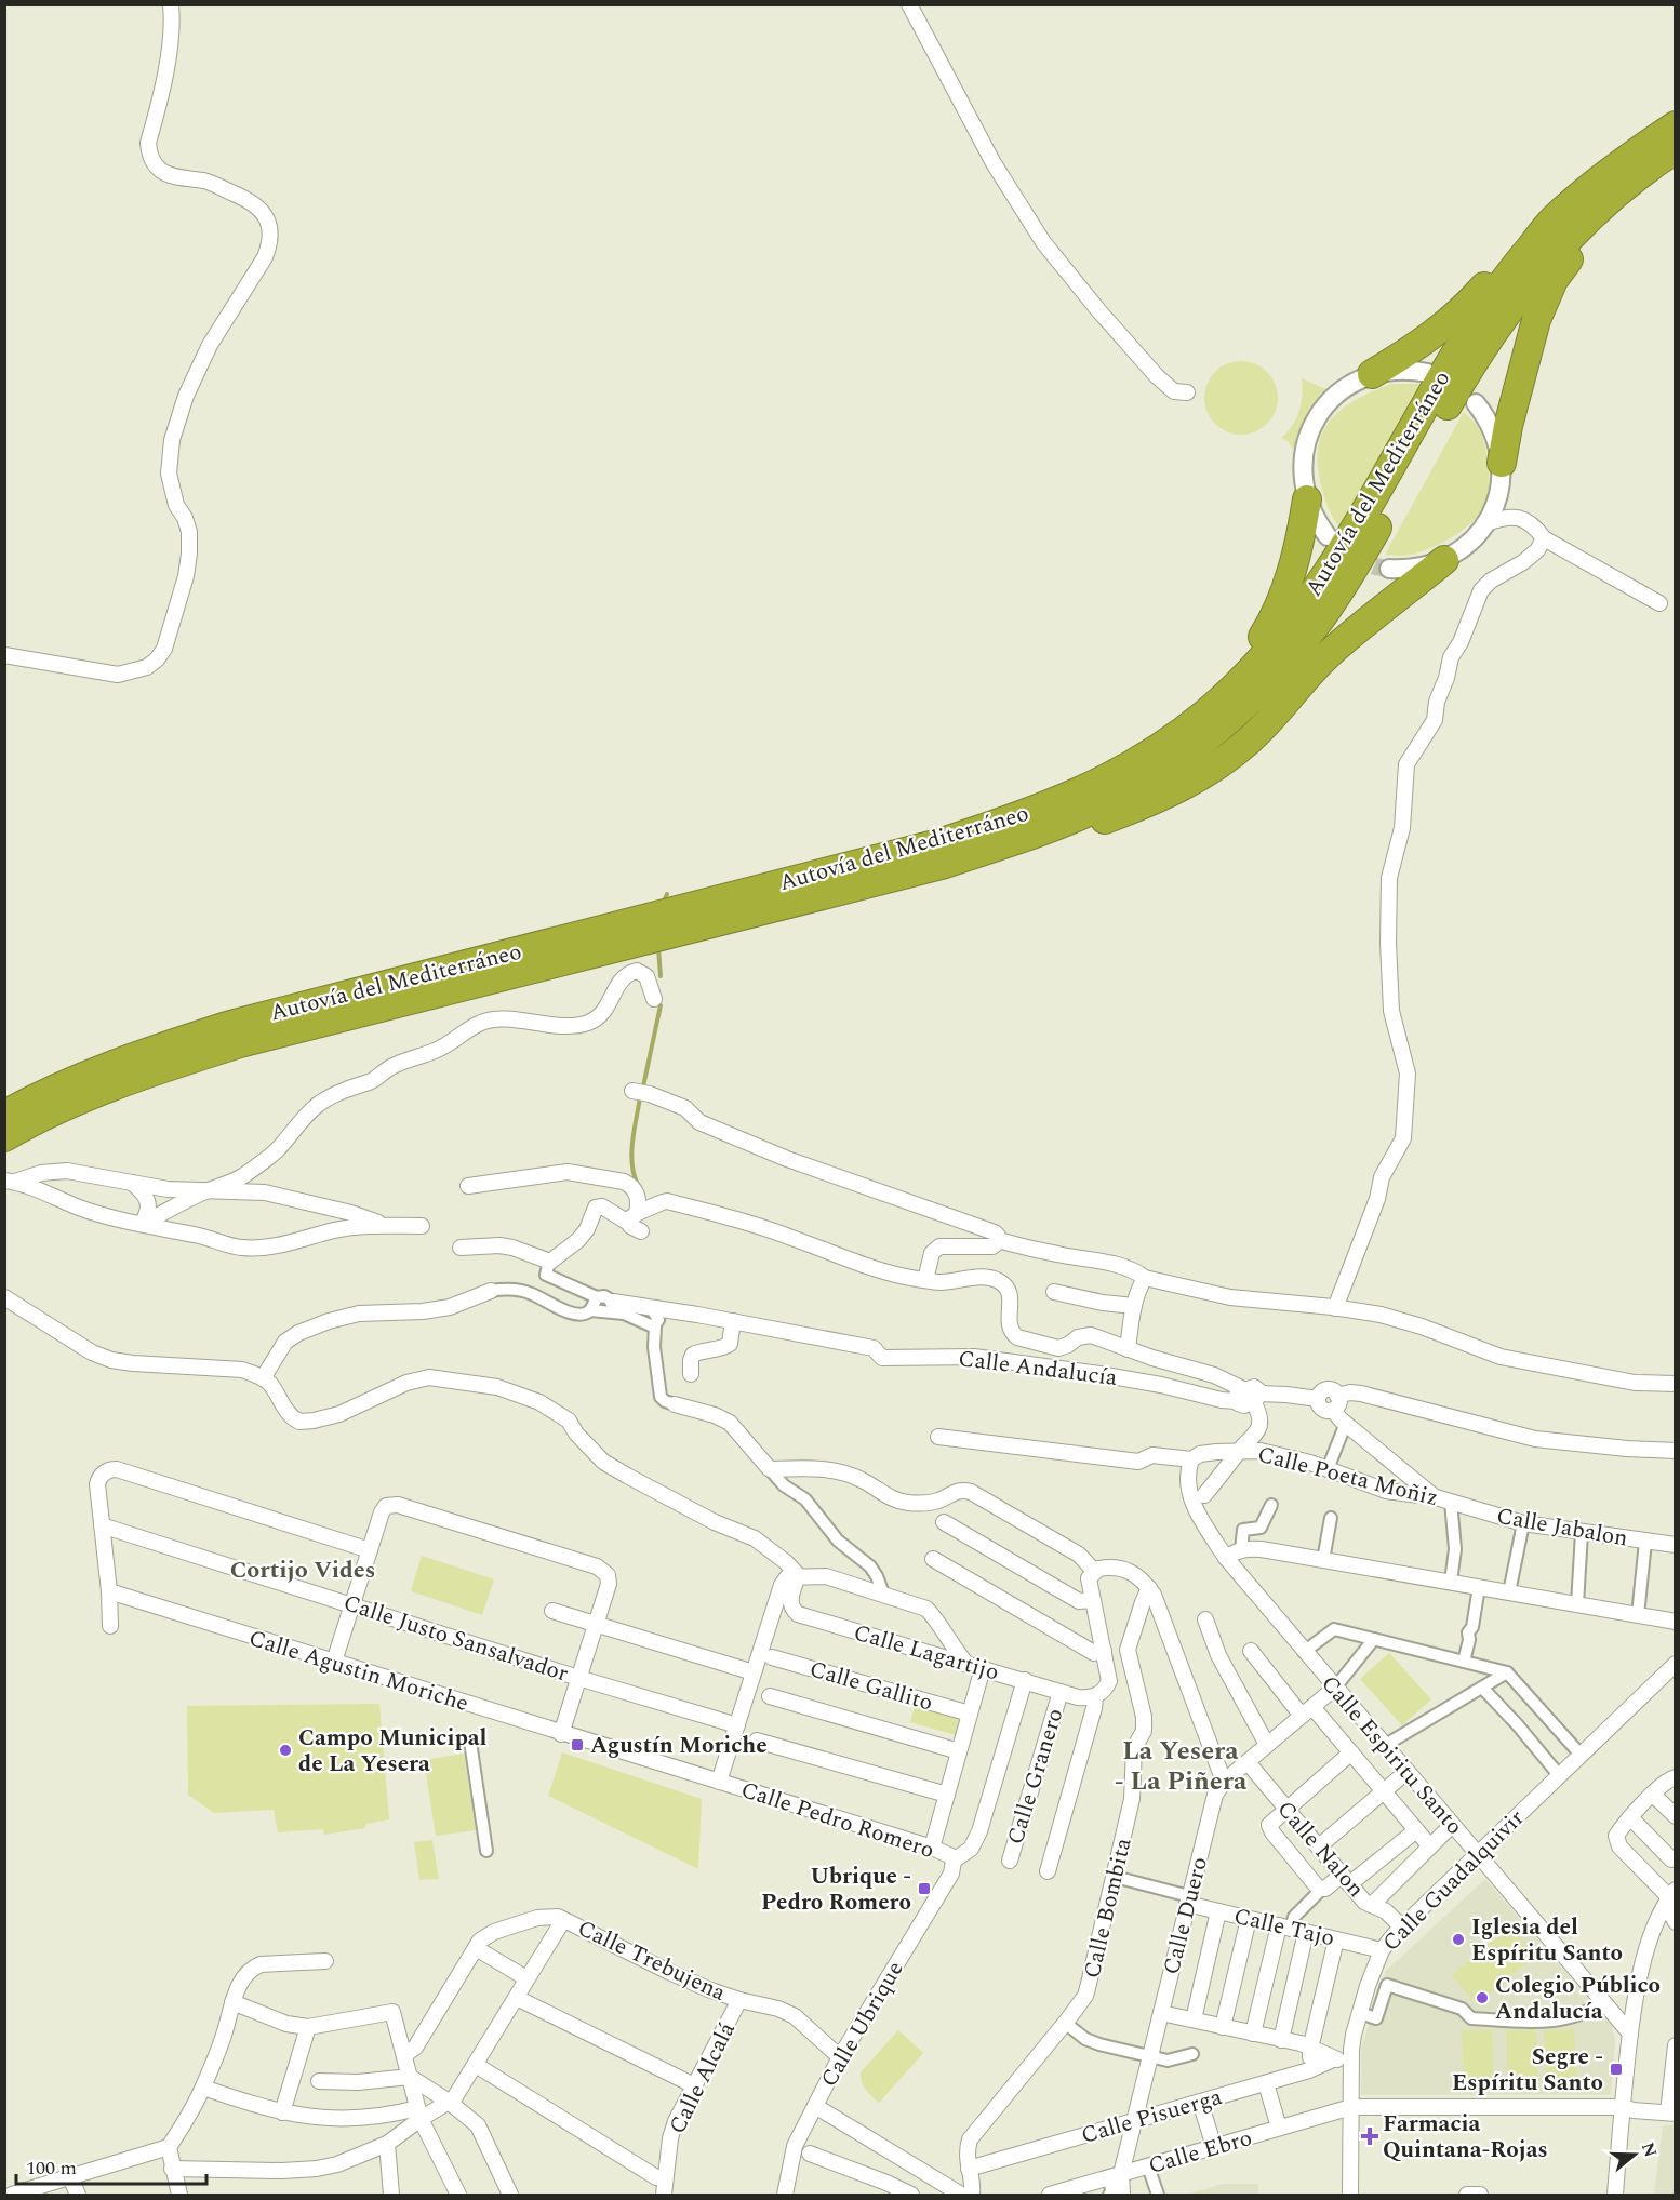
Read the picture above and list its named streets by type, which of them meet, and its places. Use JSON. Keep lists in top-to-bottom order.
{
  "streets": {
    "highway": ["Autovía del Mediterráneo"],
    "street": [
      "Calle Andalucía",
      "Calle Poeta Moñiz",
      "Calle Jabalon",
      "Calle Justo Sansalvador",
      "Calle Lagartijo",
      "Calle Agustin Moriche",
      "Calle Gallito",
      "Calle Espiritu Santo",
      "Calle Granero",
      "Calle Pedro Romero",
      "Calle Nalon",
      "Calle Guadalquivir",
      "Calle Bombita",
      "Calle Duero",
      "Calle Tajo",
      "Calle Trebujena",
      "Calle Ubrique",
      "Calle Alcalá",
      "Calle Pisuerga",
      "Calle Ebro"
    ]
  },
  "crossings": [
    ["Calle Poeta Moñiz", "Calle Jabalon"],
    ["Calle Poeta Moñiz", "Calle Espiritu Santo"],
    ["Calle Lagartijo", "Calle Granero"],
    ["Calle Agustin Moriche", "Calle Pedro Romero"],
    ["Calle Espiritu Santo", "Calle Guadalquivir"],
    ["Calle Espiritu Santo", "Calle Duero"],
    ["Calle Pedro Romero", "Calle Ubrique"],
    ["Calle Nalon", "Calle Guadalquivir"],
    ["Calle Nalon", "Calle Duero"],
    ["Calle Guadalquivir", "Calle Tajo"],
    ["Calle Guadalquivir", "Calle Ebro"],
    ["Calle Bombita", "Calle Pisuerga"],
    ["Calle Duero", "Calle Tajo"],
    ["Calle Duero", "Calle Pisuerga"],
    ["Calle Duero", "Calle Ebro"],
    ["Calle Trebujena", "Calle Ubrique"],
    ["Calle Trebujena", "Calle Alcalá"]
  ],
  "districts": ["Cortijo Vides", "La Yesera - La Piñera"],
  "places": {
    "transit": ["Agustín Moriche", "Ubrique - Pedro Romero", "Segre - Espíritu Santo"],
    "other": ["Campo Municipal de La Yesera", "Iglesia del Espíritu Santo", "Colegio Público Andalucía"],
    "health": ["Farmacia Quintana-Rojas"]
  },
  "scale_bar": "100 m",
  "north": "right"
}
